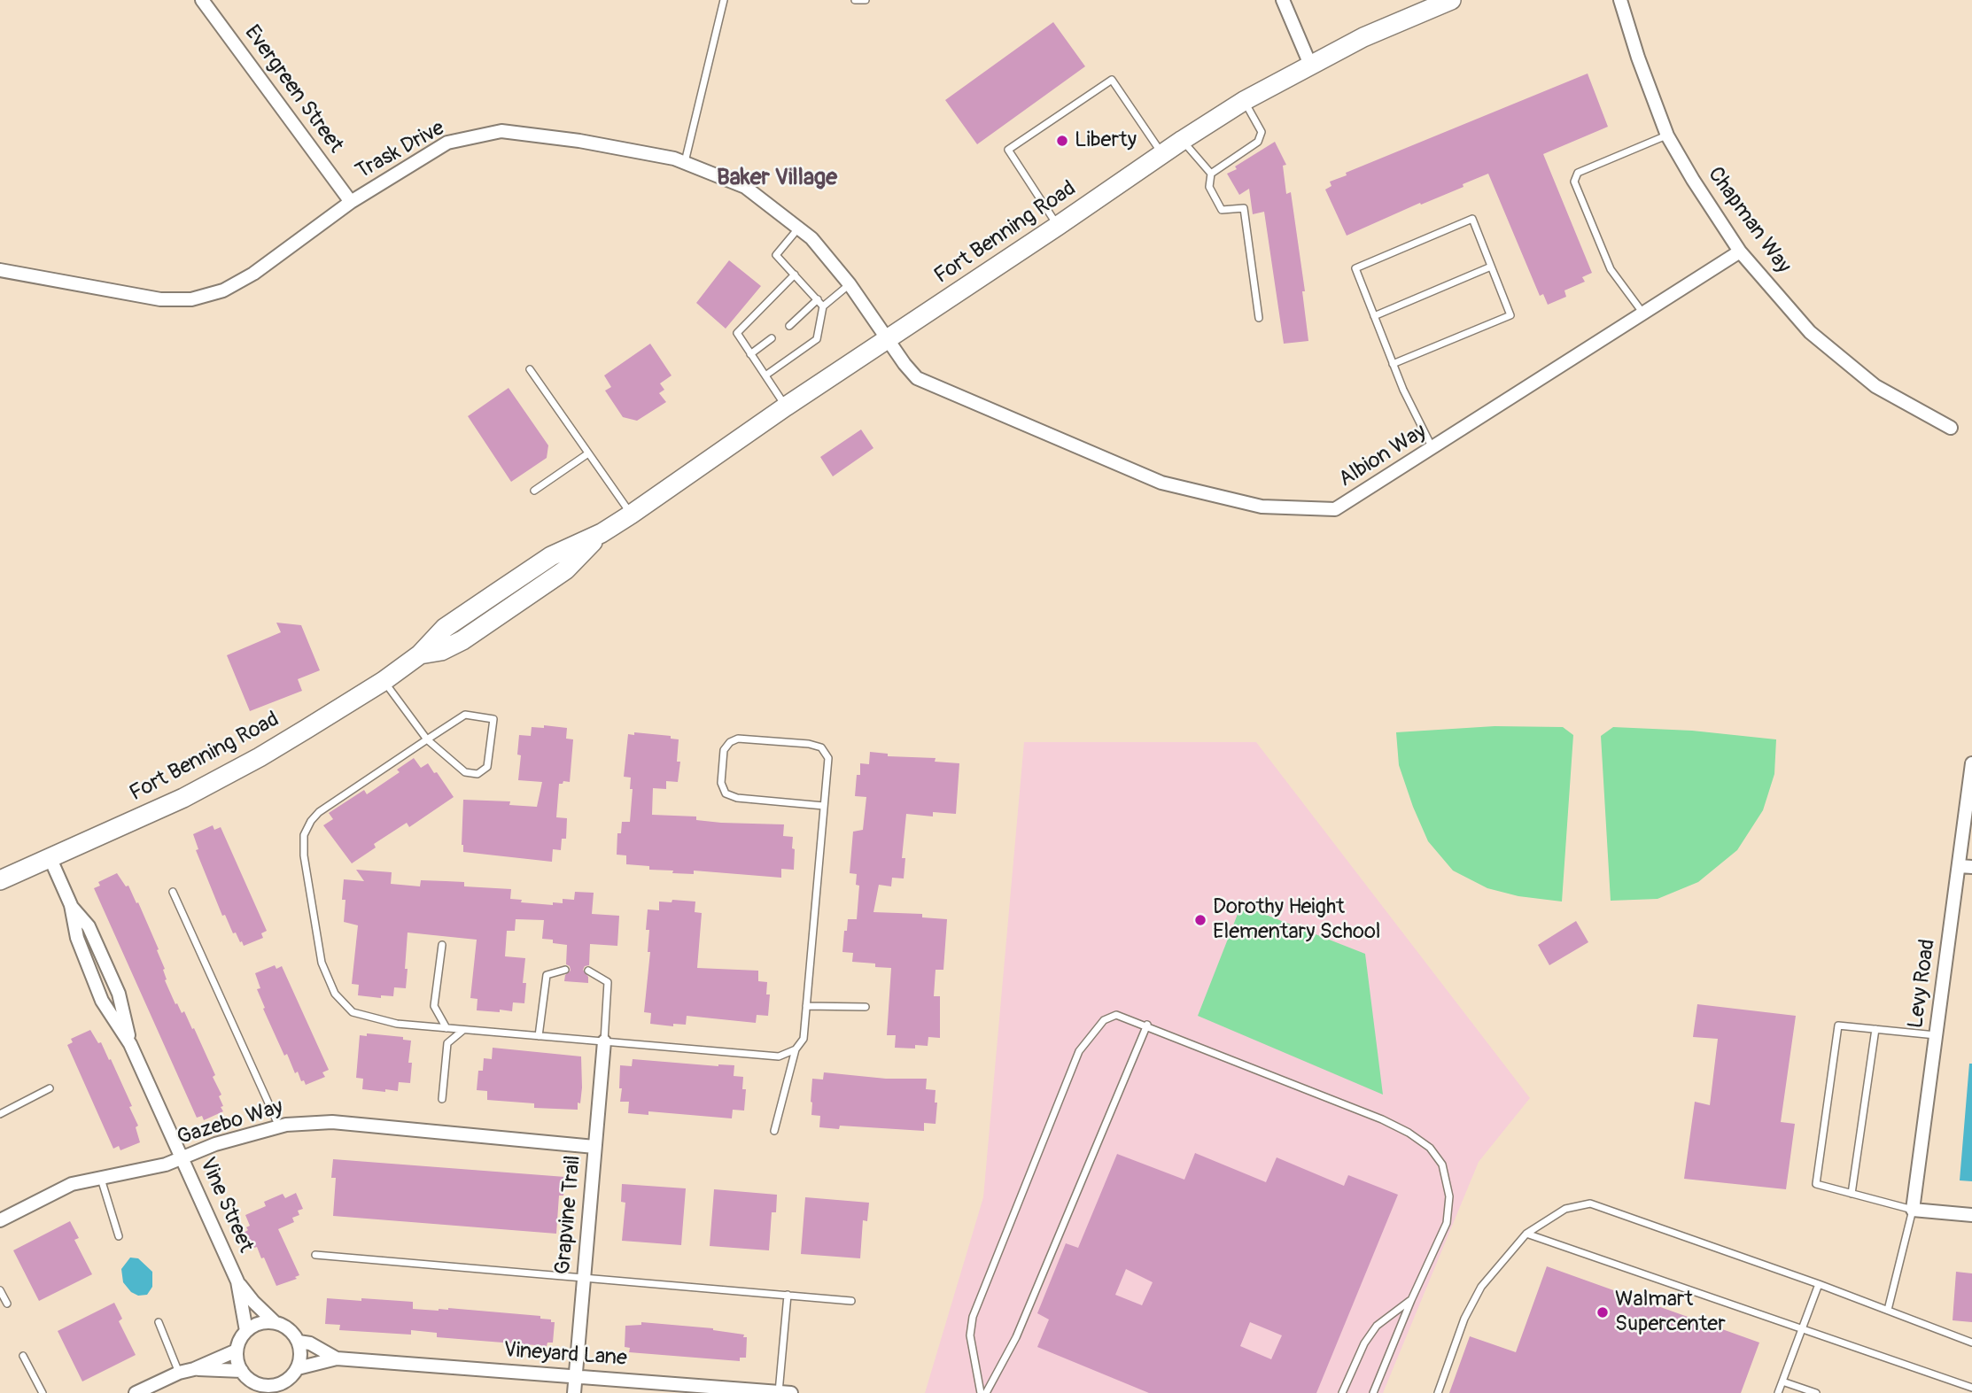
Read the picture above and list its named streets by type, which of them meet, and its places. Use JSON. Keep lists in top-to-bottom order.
{
  "streets": {
    "street": [
      "Evergreen Street",
      "Trask Drive",
      "Chapman Way",
      "Fort Benning Road",
      "Albion Way",
      "Levy Road",
      "Gazebo Way",
      "Vine Street",
      "Grapvine Trail",
      "Vineyard Lane"
    ]
  },
  "crossings": [
    ["Evergreen Street", "Trask Drive"],
    ["Trask Drive", "Fort Benning Road"],
    ["Trask Drive", "Albion Way"],
    ["Chapman Way", "Albion Way"],
    ["Fort Benning Road", "Albion Way"],
    ["Fort Benning Road", "Vine Street"],
    ["Gazebo Way", "Vine Street"],
    ["Gazebo Way", "Grapvine Trail"],
    ["Vine Street", "Vineyard Lane"],
    ["Grapvine Trail", "Vineyard Lane"]
  ],
  "districts": ["Baker Village"],
  "places": ["Liberty", "Dorothy Height Elementary School", "Walmart Supercenter"]
}
